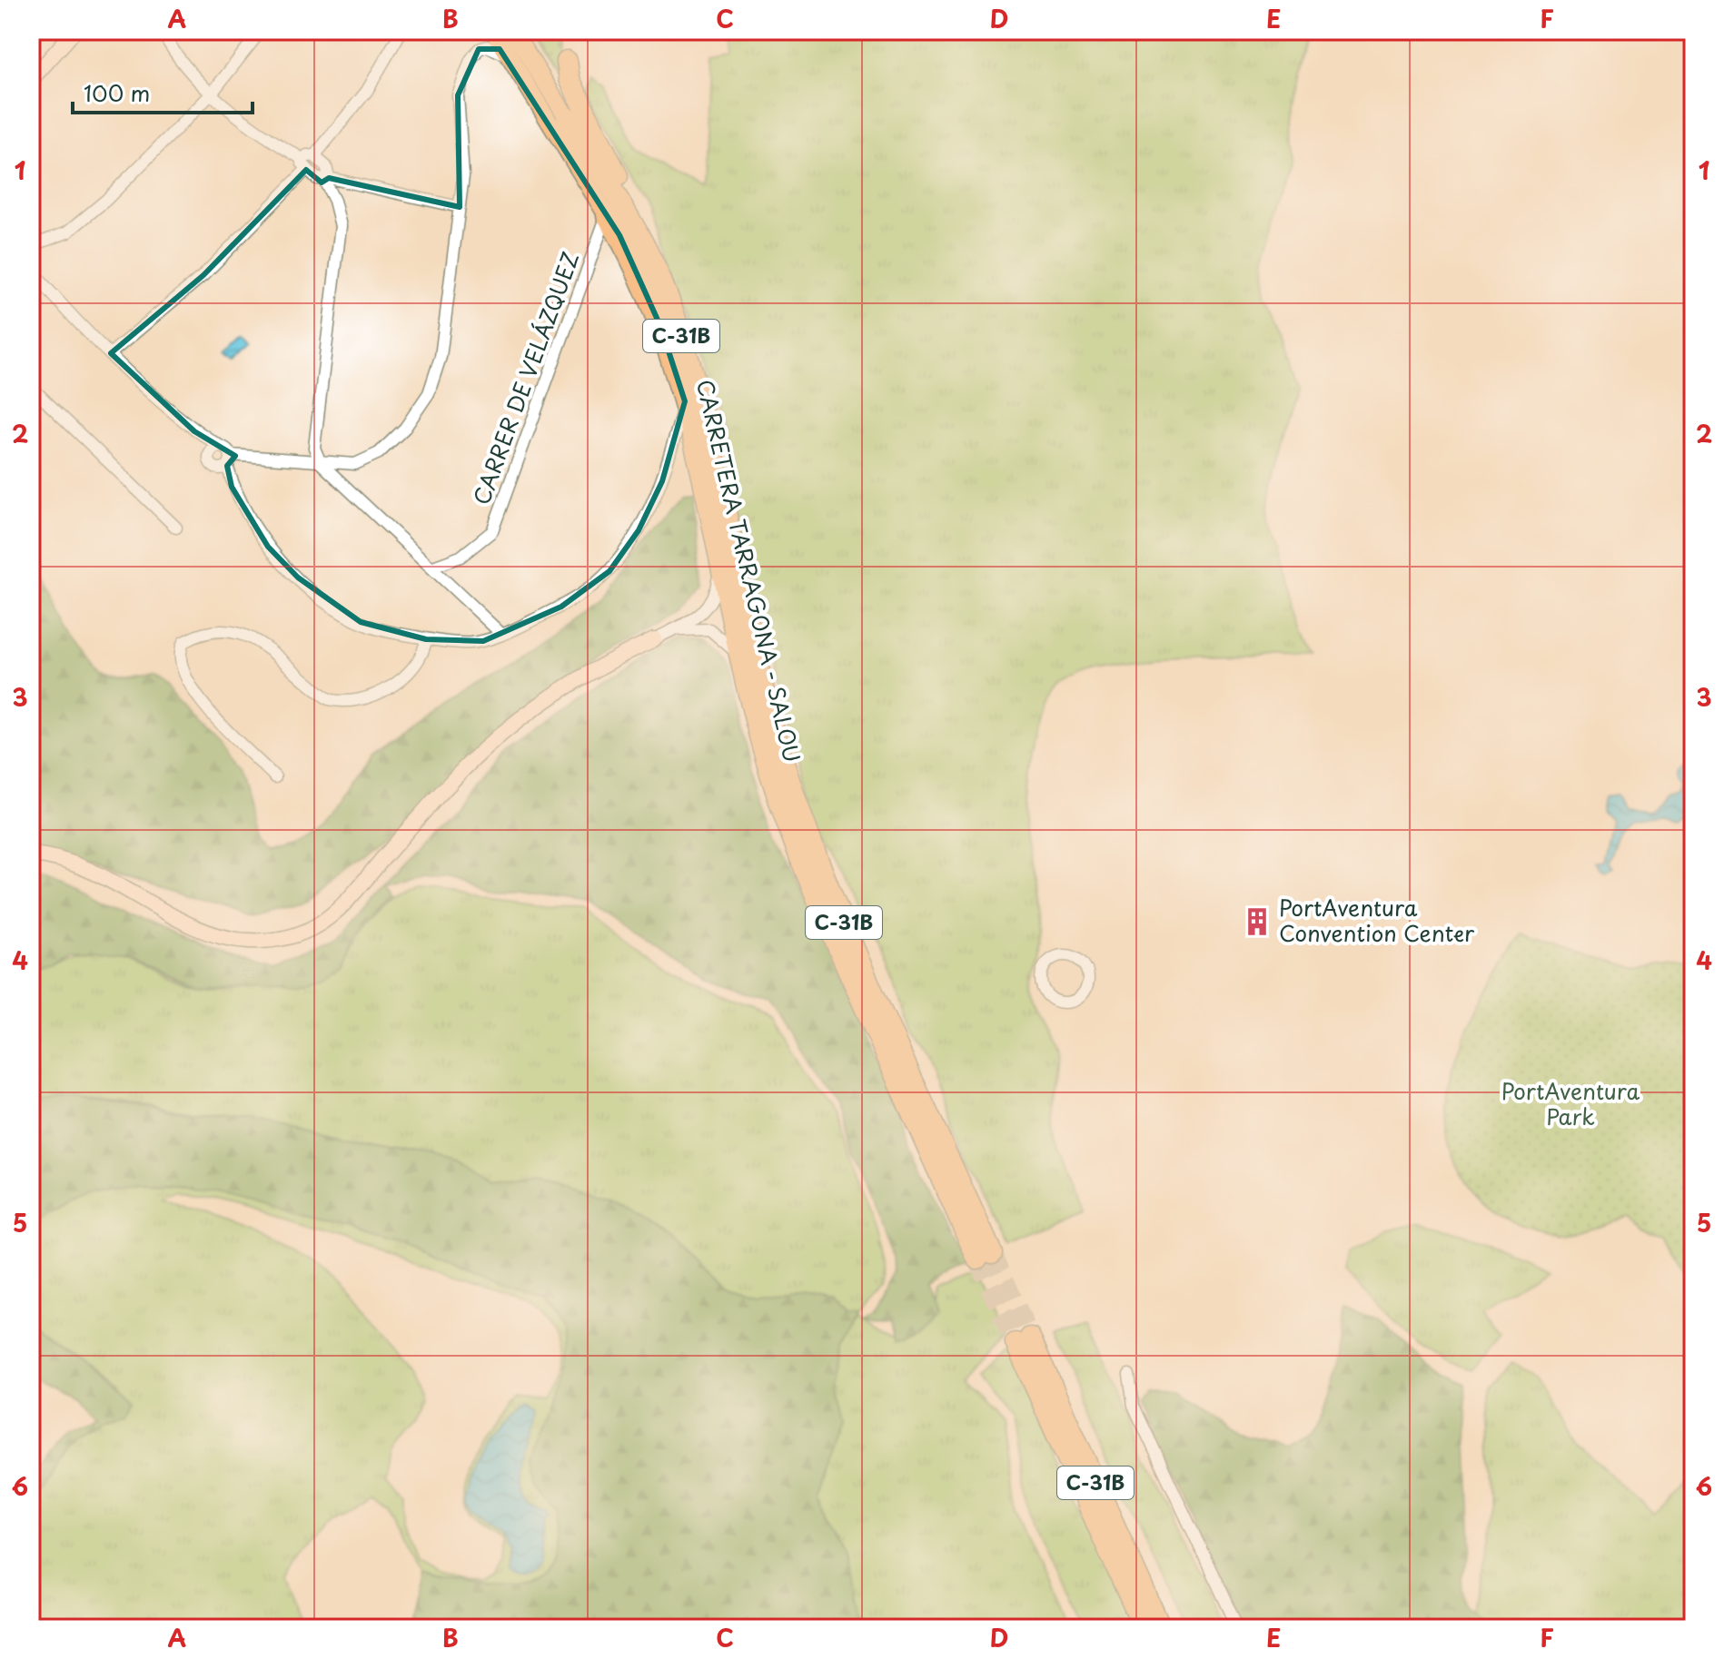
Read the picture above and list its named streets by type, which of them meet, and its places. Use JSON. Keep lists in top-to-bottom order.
{
  "streets": {
    "highway": ["C-31B", "CARRETERA TARRAGONA - SALOU"],
    "street": ["CARRER DE VELÁZQUEZ"]
  },
  "crossings": [
    ["CARRER DE VELÁZQUEZ", "CARRETERA TARRAGONA - SALOU"]
  ],
  "parks": ["PortAventura Park"],
  "places": {
    "building": ["PortAventura Convention Center"]
  },
  "scale_bar": "100 m",
  "grid": {
    "columns": [
      "A",
      "B",
      "C",
      "D",
      "E",
      "F"
    ],
    "rows": [
      "1",
      "2",
      "3",
      "4",
      "5",
      "6"
    ]
  }
}
